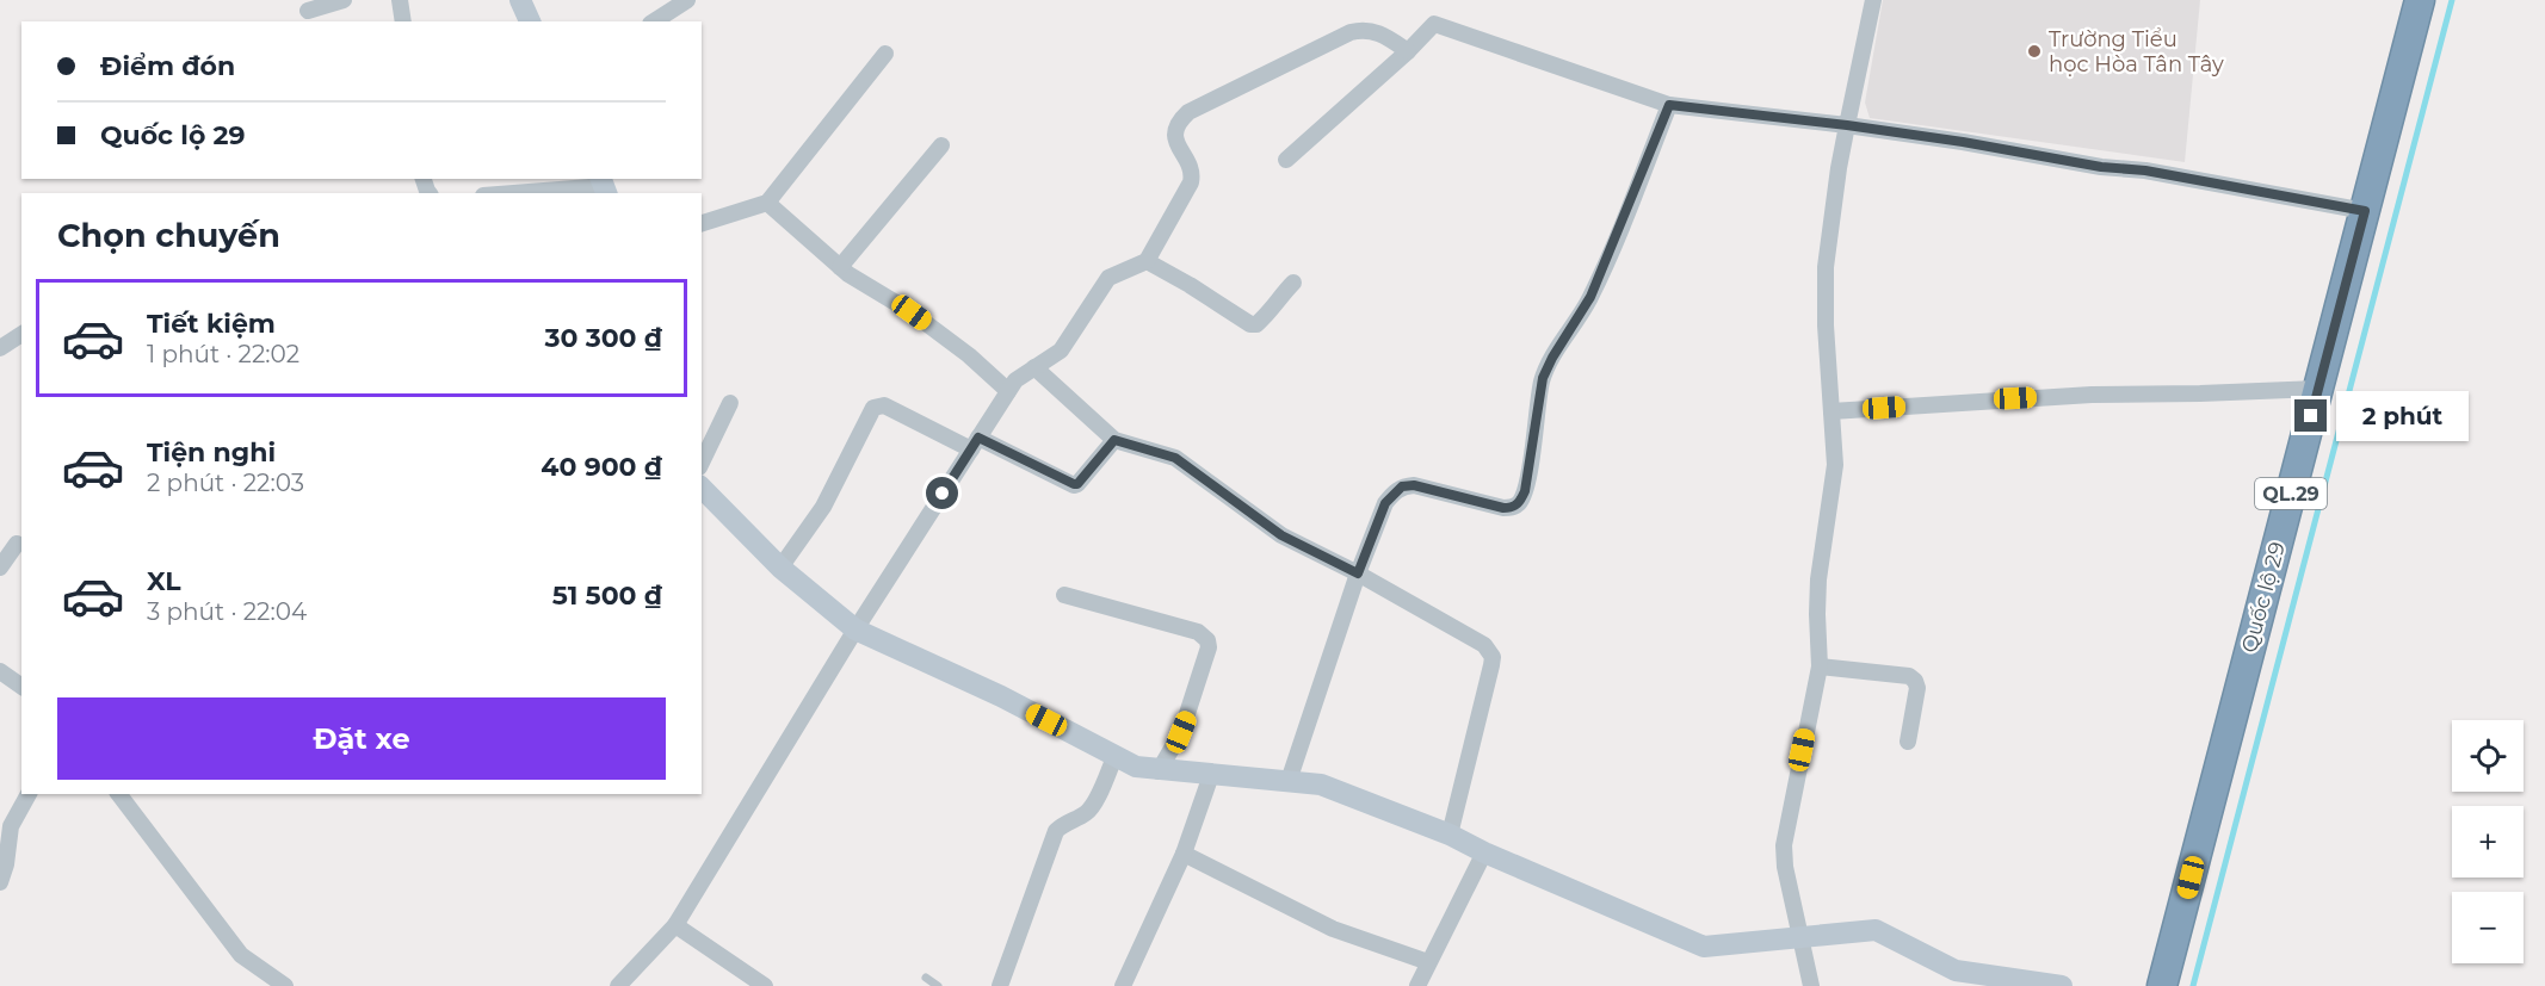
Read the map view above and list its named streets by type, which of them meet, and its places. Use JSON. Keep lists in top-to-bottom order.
{
  "streets": {
    "highway": ["QL.29", "Quốc lộ 29"]
  },
  "places": ["Trường Tiểu học Hòa Tân Tây"],
  "page": {
    "banner": ["Điểm đón", "Quốc lộ 29"],
    "heading": "Chọn chuyến",
    "list": [
      {
        "name": "Tiết kiệm",
        "note": "1 phút · 22:02",
        "value": "30 300 ₫"
      },
      {
        "name": "Tiện nghi",
        "note": "2 phút · 22:03",
        "value": "40 900 ₫"
      },
      {
        "name": "XL",
        "note": "3 phút · 22:04",
        "value": "51 500 ₫"
      }
    ],
    "bubble": "2 phút",
    "buttons": "Đặt xe",
    "map_buttons": ["+", "−"]
  }
}
